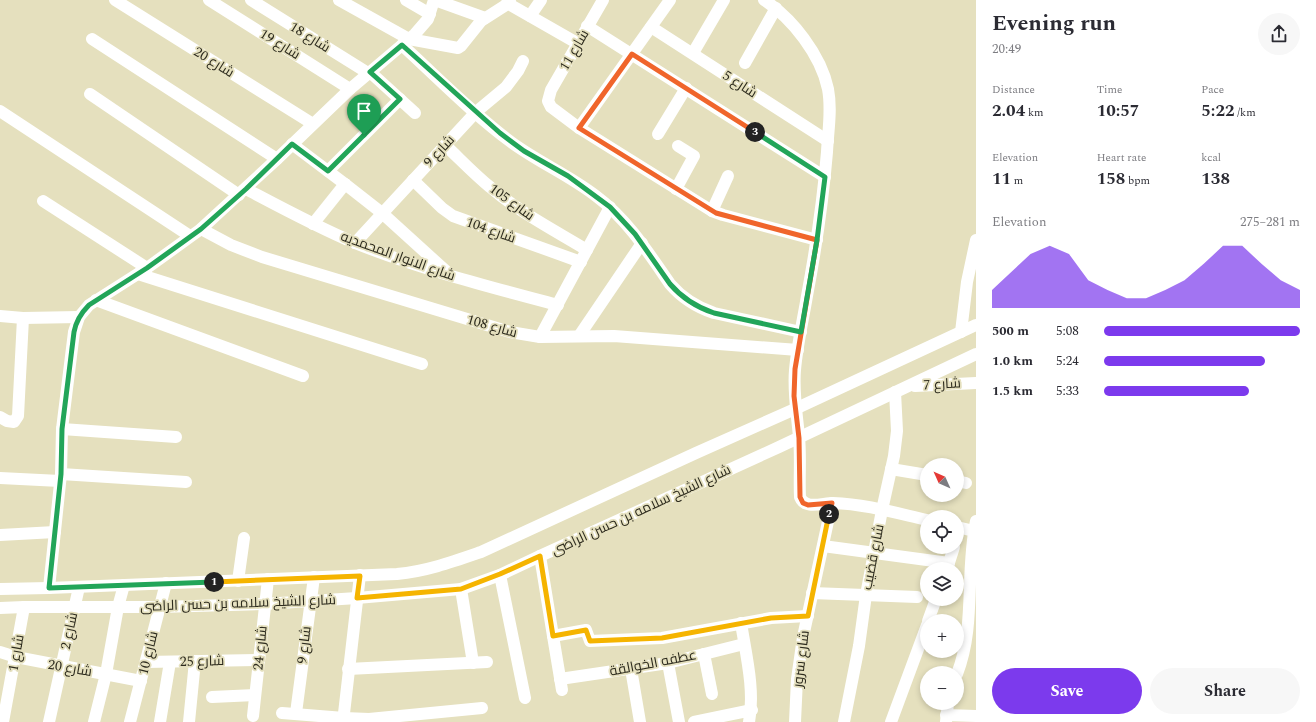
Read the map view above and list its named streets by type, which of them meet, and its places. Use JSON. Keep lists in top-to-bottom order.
{
  "streets": {
    "street": [
      "شارع 18",
      "شارع 19",
      "شارع 11",
      "شارع 20",
      "شارع 5",
      "شارع 9",
      "شارع 105",
      "شارع 104",
      "شارع الانوار المحمديه",
      "شارع 108",
      "شارع 7",
      "شارع الشيخ سلامه بن حسن الراضى",
      "شارع قضيب",
      "شارع 2",
      "شارع 24",
      "شارع 1",
      "شارع 10",
      "شارع سرور",
      "شارع 25",
      "عطفه الخوالقة"
    ]
  },
  "crossings": [
    ["شارع 20", "شارع 2"],
    ["شارع 20", "شارع 1"],
    ["شارع 20", "شارع 10"],
    ["شارع 9", "شارع 105"],
    ["شارع 9", "شارع 104"],
    ["شارع 9", "شارع الانوار المحمديه"],
    ["شارع 9", "شارع الشيخ سلامه بن حسن الراضى"],
    ["شارع 7", "شارع الشيخ سلامه بن حسن الراضى"],
    ["شارع الشيخ سلامه بن حسن الراضى", "شارع قضيب"],
    ["شارع الشيخ سلامه بن حسن الراضى", "شارع 2"],
    ["شارع الشيخ سلامه بن حسن الراضى", "شارع 24"],
    ["شارع الشيخ سلامه بن حسن الراضى", "شارع 1"],
    ["شارع الشيخ سلامه بن حسن الراضى", "شارع 10"],
    ["شارع 24", "شارع 25"],
    ["شارع 10", "شارع 25"]
  ],
  "north": "top left",
  "page": {
    "heading": ["Evening run", "20:49"],
    "stats": [
      ["Distance", "2.04 km"],
      ["Time", "10:57"],
      ["Pace", "5:22 /km"],
      ["Elevation", "11 m"],
      ["Heart rate", "158 bpm"],
      ["kcal", "138"]
    ],
    "pins": ["3", "2", "1"],
    "chart": ["Elevation", "275–281 m"],
    "list": [
      {
        "name": "500 m",
        "note": "5:08"
      },
      {
        "name": "1.0 km",
        "note": "5:24"
      },
      {
        "name": "1.5 km",
        "note": "5:33"
      }
    ],
    "map_buttons": ["+", "−"],
    "buttons": ["Save", "Share"]
  }
}
